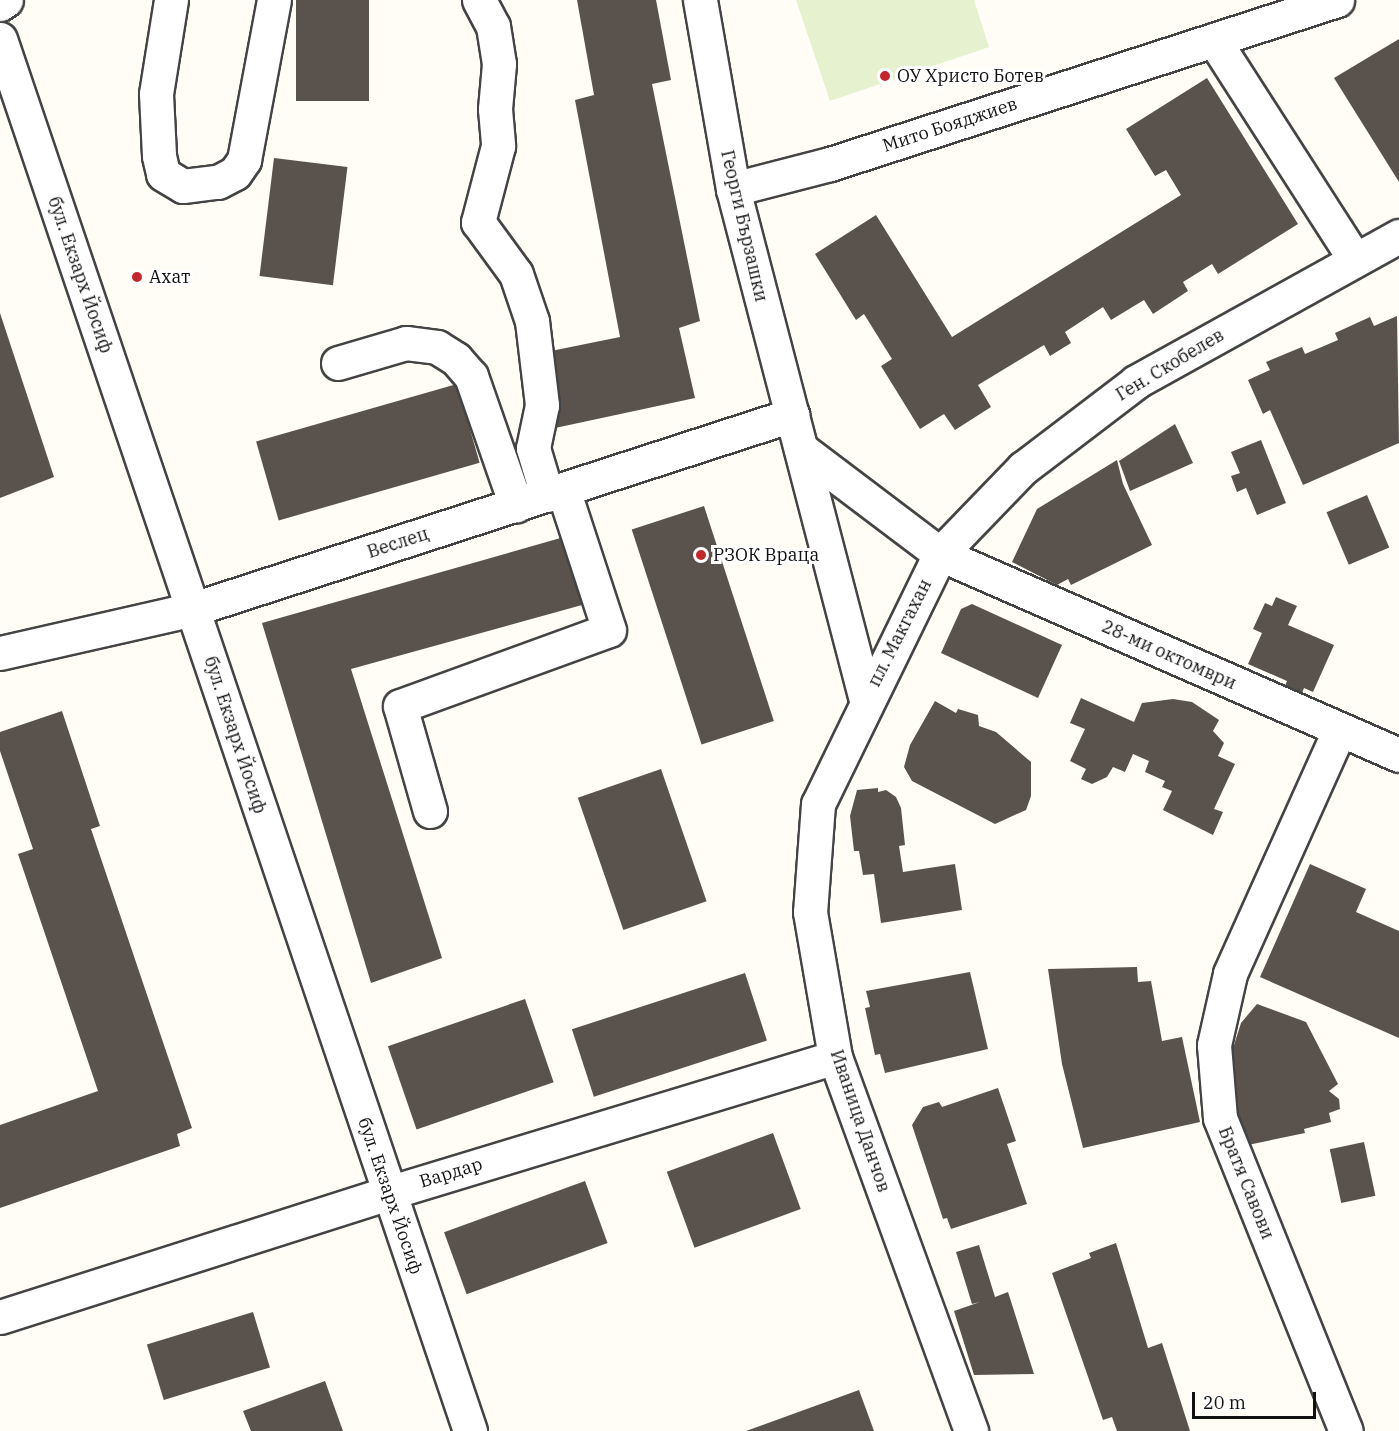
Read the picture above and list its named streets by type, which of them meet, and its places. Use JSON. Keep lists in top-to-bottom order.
{
  "streets": {
    "street": [
      "Мито Бояджиев",
      "Георги Бързашки",
      "бул. Екзарх Йосиф",
      "Ген. Скобелев",
      "Веслец",
      "пл. Макгахан",
      "28-ми октомври",
      "Иваница Данчов",
      "Вардар",
      "Братя Савови"
    ]
  },
  "crossings": [
    ["Мито Бояджиев", "Георги Бързашки"],
    ["Георги Бързашки", "Веслец"],
    ["Георги Бързашки", "пл. Макгахан"],
    ["бул. Екзарх Йосиф", "Веслец"],
    ["бул. Екзарх Йосиф", "Вардар"],
    ["Ген. Скобелев", "пл. Макгахан"],
    ["Ген. Скобелев", "28-ми октомври"],
    ["пл. Макгахан", "28-ми октомври"],
    ["пл. Макгахан", "Иваница Данчов"],
    ["28-ми октомври", "Братя Савови"],
    ["Иваница Данчов", "Вардар"]
  ],
  "places": ["ОУ Христо Ботев", "Ахат", "РЗОК Враца"],
  "scale_bar": "20 m"
}
